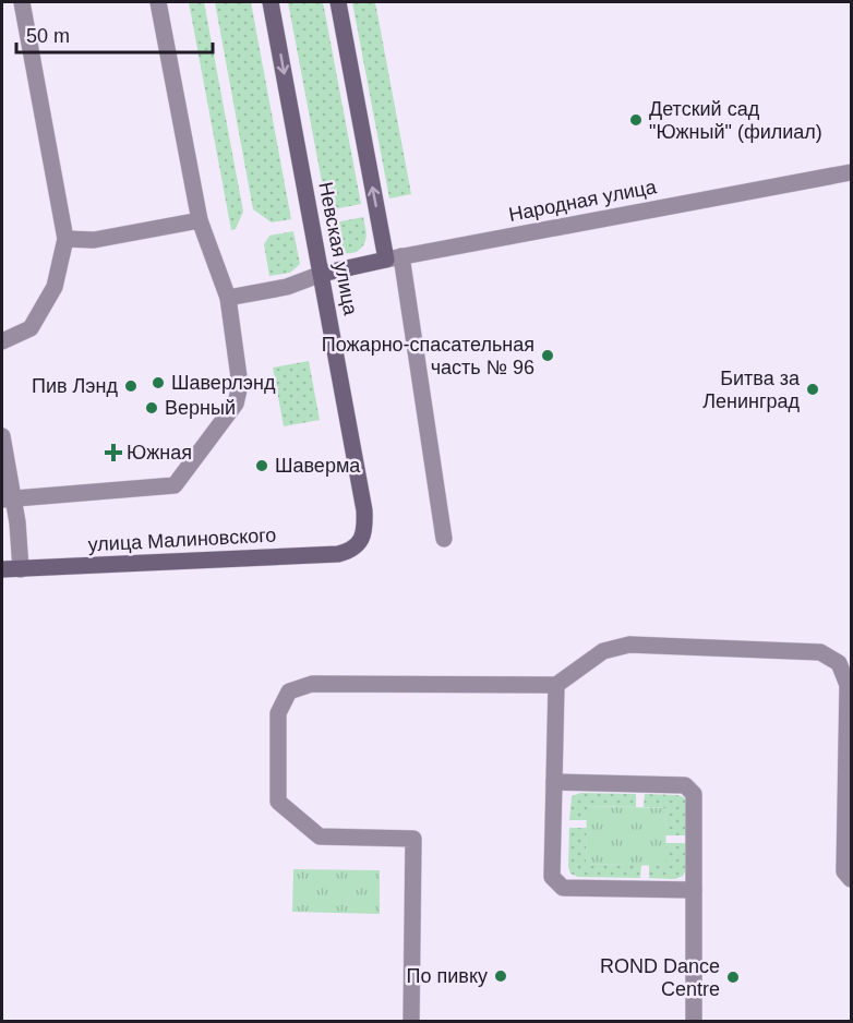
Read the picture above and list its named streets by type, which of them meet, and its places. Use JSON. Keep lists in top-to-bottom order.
{
  "streets": {
    "street": ["Народная улица", "Невская улица", "улица Малиновского"]
  },
  "crossings": [
    ["Народная улица", "Невская улица"],
    ["Невская улица", "улица Малиновского"]
  ],
  "places": {
    "other": [
      "Детский сад \"Южный\" (филиал)",
      "Пожарно-спасательная часть № 96",
      "Шаверлэнд",
      "Пив Лэнд",
      "Битва за Ленинград",
      "Верный",
      "Шаверма",
      "По пивку",
      "ROND Dance Centre"
    ],
    "health": ["Южная"]
  },
  "scale_bar": "50 m"
}
